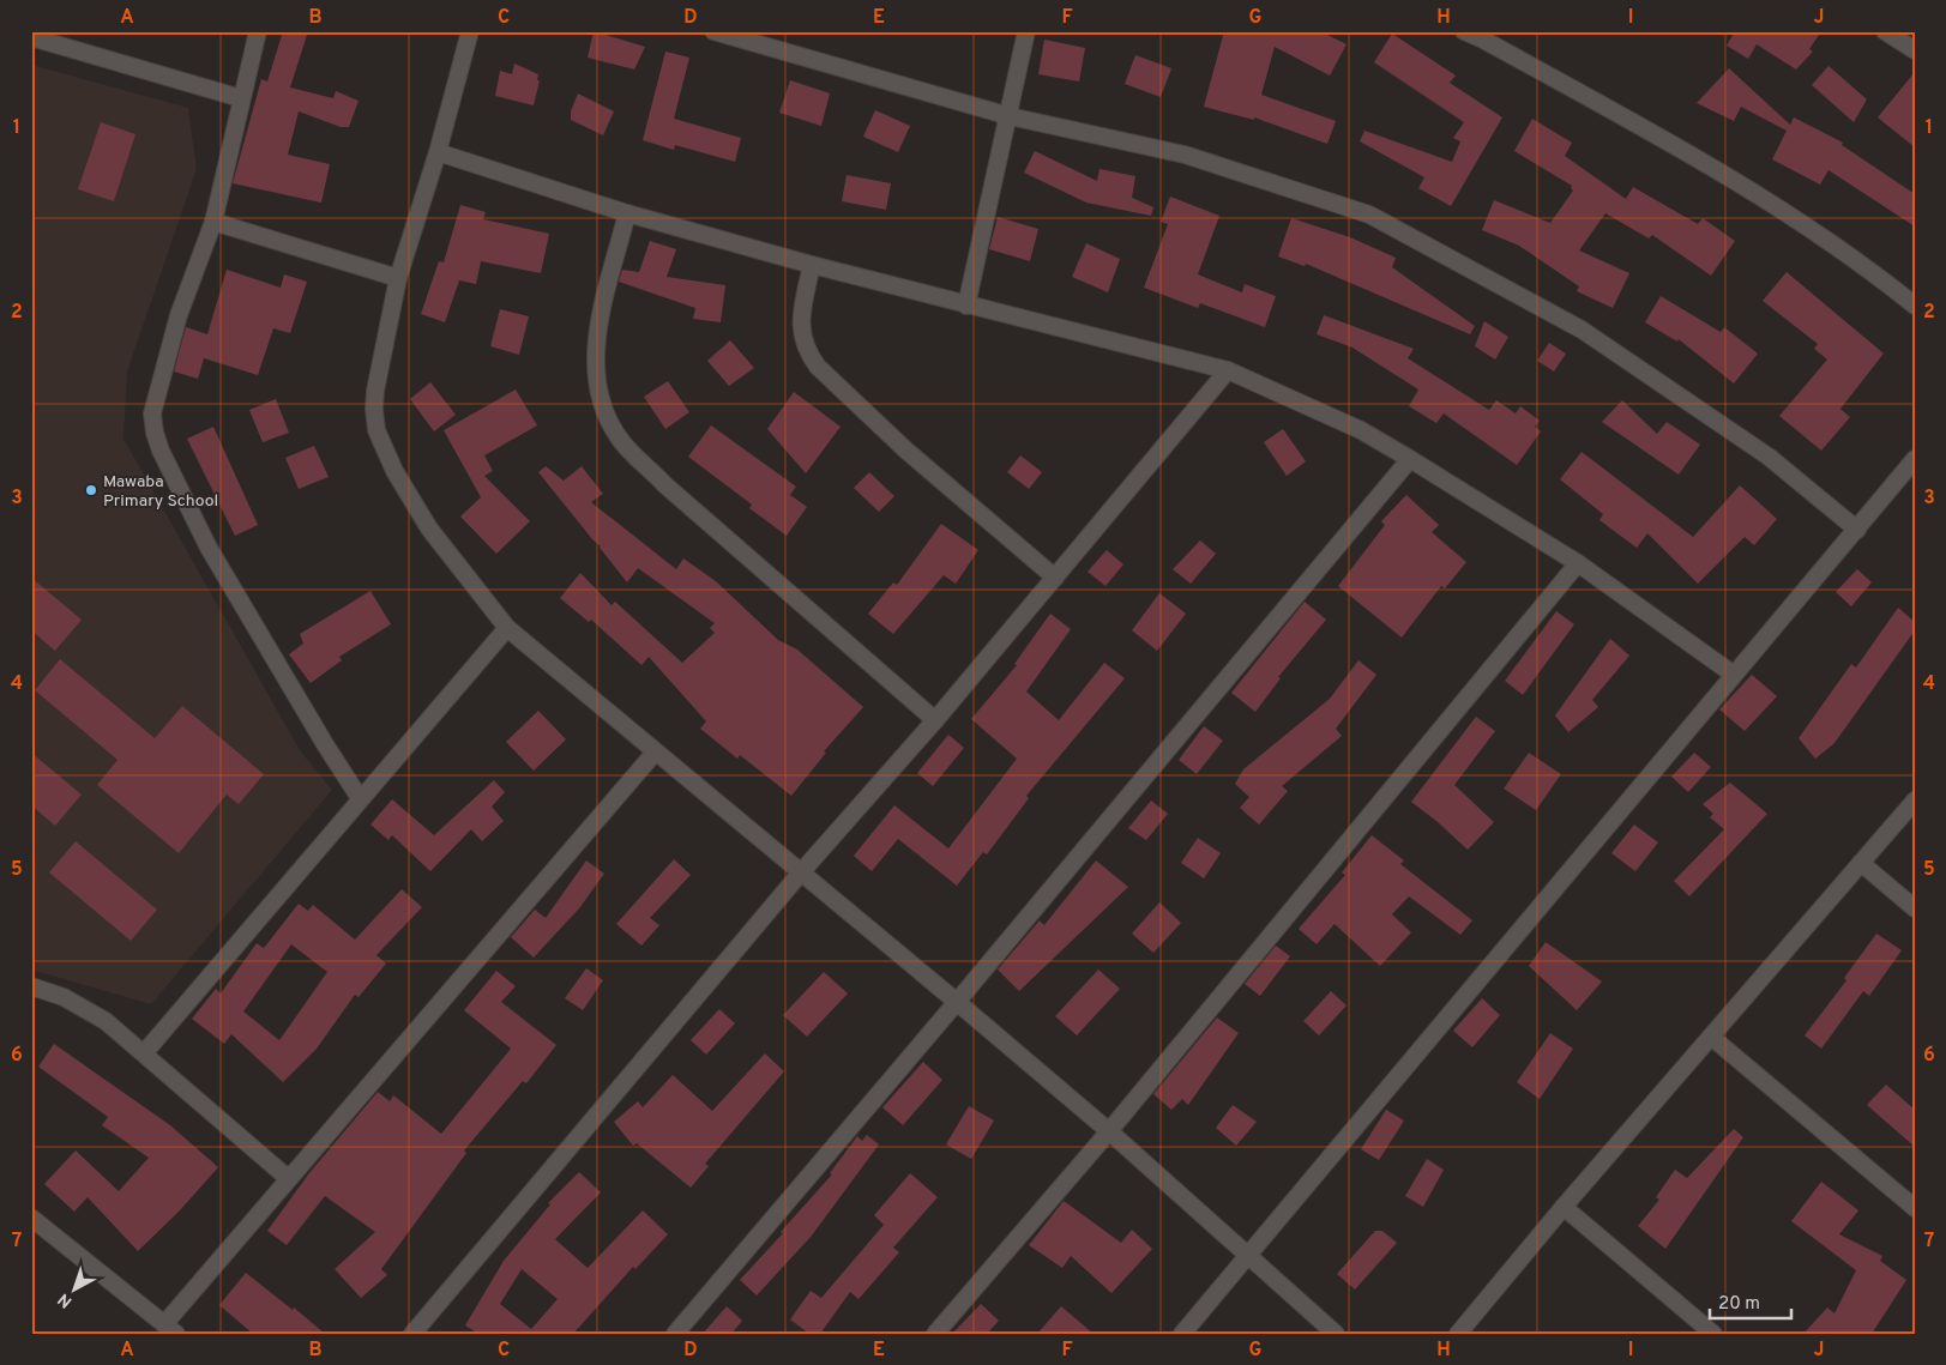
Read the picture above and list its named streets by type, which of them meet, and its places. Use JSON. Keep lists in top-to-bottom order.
{
  "places": ["Mawaba Primary School"],
  "scale_bar": "20 m",
  "north": "bottom left",
  "grid": {
    "columns": [
      "A",
      "B",
      "C",
      "D",
      "E",
      "F",
      "G",
      "H",
      "I",
      "J"
    ],
    "rows": [
      "1",
      "2",
      "3",
      "4",
      "5",
      "6",
      "7"
    ]
  }
}
